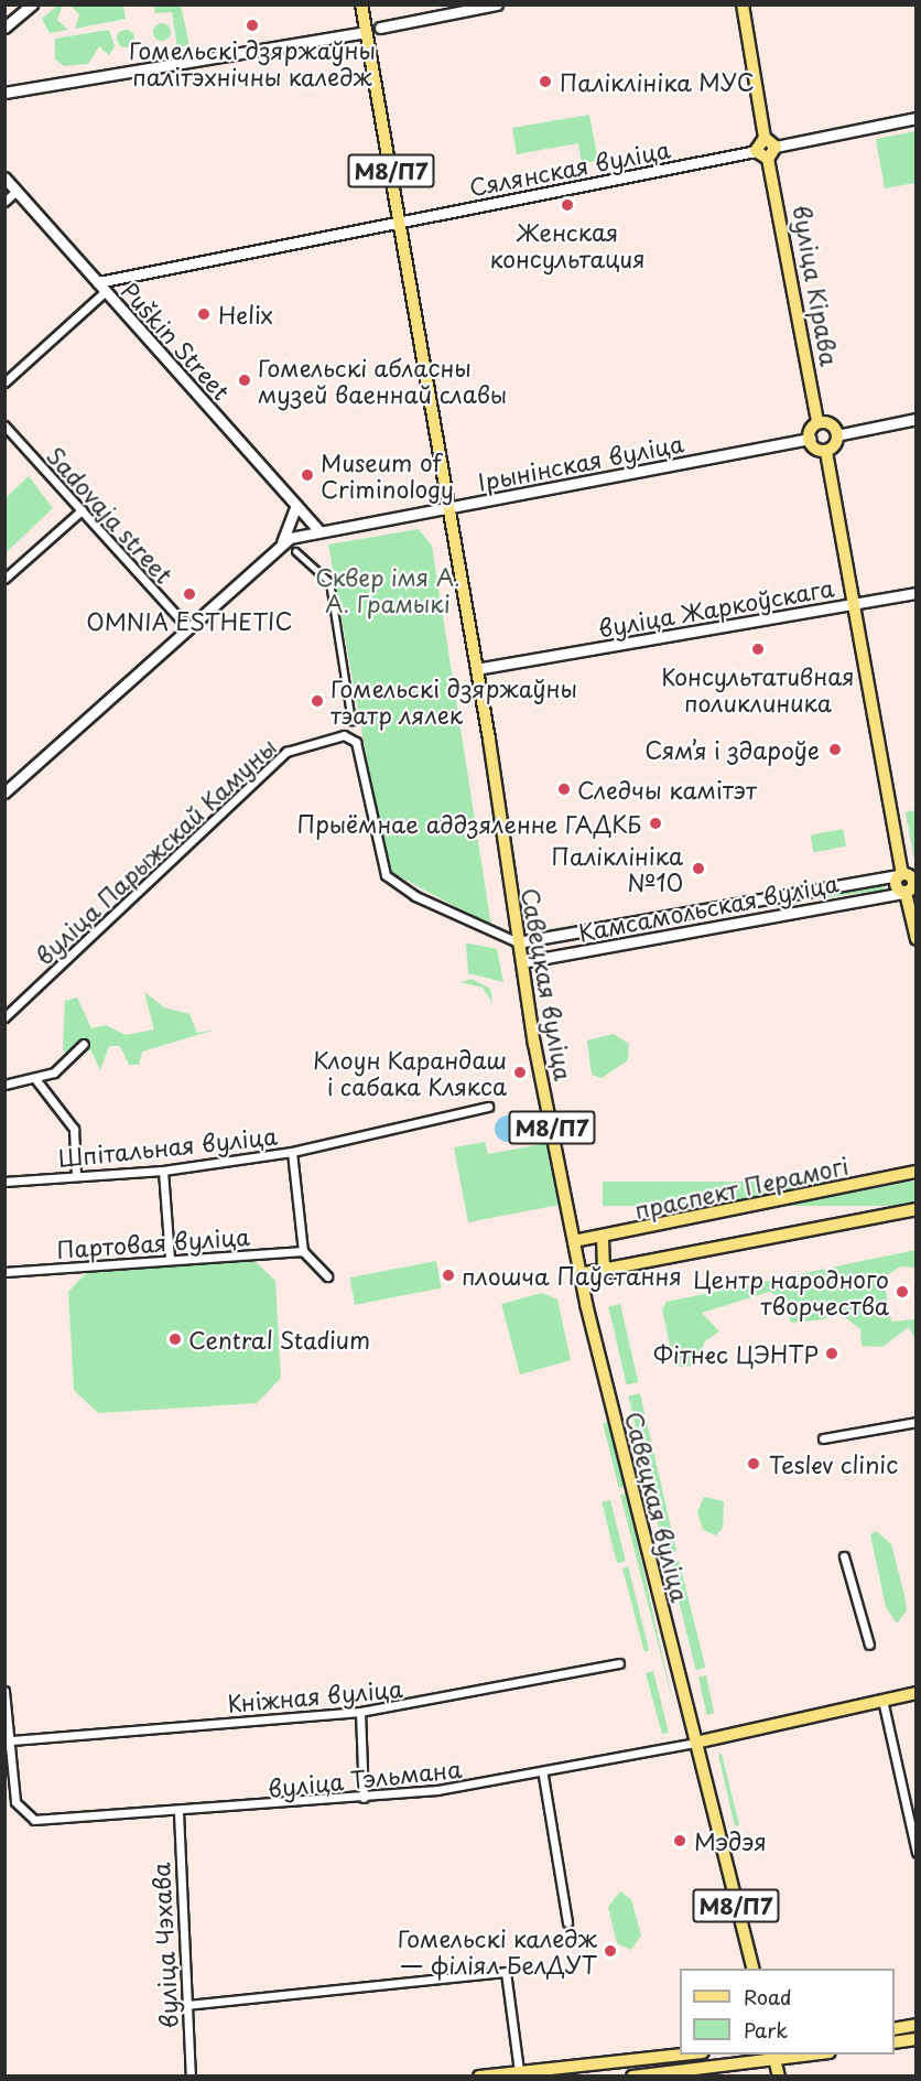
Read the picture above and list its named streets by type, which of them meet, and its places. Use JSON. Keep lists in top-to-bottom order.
{
  "streets": {
    "main road": [
      "М8/П7",
      "вуліца Кірава",
      "Савецкая вуліца",
      "праспект Перамогі"
    ],
    "street": [
      "Сялянская вуліца",
      "Puškin Street",
      "Ірынінская вуліца",
      "Sadovaja street",
      "вуліца Жаркоўскага",
      "вуліца Парыжскай Камуны",
      "Камсамольская вуліца",
      "Шпітальная вуліца",
      "Партовая вуліца",
      "Кніжная вуліца",
      "вуліца Тэльмана",
      "вуліца Чэхава"
    ]
  },
  "crossings": [
    ["Сялянская вуліца", "Puškin Street"],
    ["Сялянская вуліца", "Савецкая вуліца"],
    ["М8/П7", "Савецкая вуліца"],
    ["вуліца Кірава", "Ірынінская вуліца"],
    ["Puškin Street", "Ірынінская вуліца"],
    ["Ірынінская вуліца", "Савецкая вуліца"],
    ["вуліца Жаркоўскага", "Савецкая вуліца"],
    ["Камсамольская вуліца", "Савецкая вуліца"],
    ["Савецкая вуліца", "праспект Перамогі"],
    ["Савецкая вуліца", "вуліца Тэльмана"],
    ["Кніжная вуліца", "вуліца Тэльмана"],
    ["вуліца Тэльмана", "вуліца Чэхава"]
  ],
  "parks": ["Сквер імя А. А. Грамыкі"],
  "places": [
    "Гомельскі дзяржаўны палітэхнічны каледж",
    "Паліклініка МУС",
    "Женская консультация",
    "Helix",
    "Гомельскі абласны музей ваеннай славы",
    "Museum of Criminology",
    "OMNIA ESTHETIC",
    "Консультативная поликлиника",
    "Гомельскі дзяржаўны тэатр лялек",
    "Сямʼя і здароўе",
    "Следчы камітэт",
    "Прыёмнае аддзяленне ГАДКБ",
    "Паліклініка №10",
    "Клоун Карандаш і сабака Клякса",
    "плошча Паўстання",
    "Центр народного творчества",
    "Central Stadium",
    "Фітнес ЦЭНТР",
    "Teslev clinic",
    "Мэдэя",
    "Гомельскі каледж — філіял БелДУТ"
  ],
  "legend": ["Road", "Park"]
}
